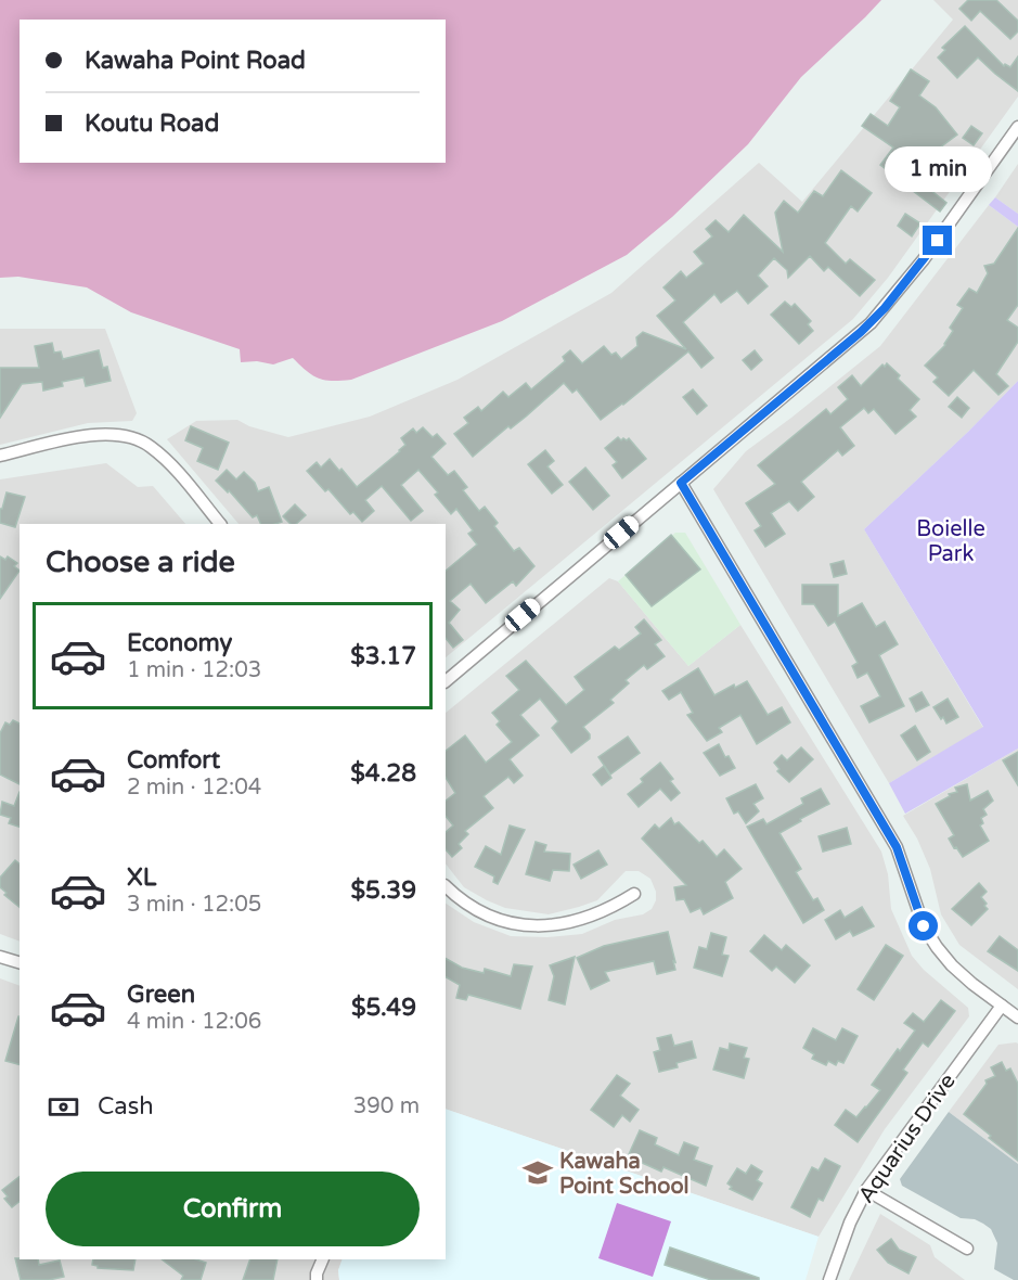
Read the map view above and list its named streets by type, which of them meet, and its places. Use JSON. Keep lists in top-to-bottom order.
{
  "streets": {
    "street": ["Aquarius Drive"]
  },
  "parks": ["Boielle Park"],
  "places": {
    "school or university": ["Kawaha Point School"]
  },
  "page": {
    "banner": ["Kawaha Point Road", "Koutu Road"],
    "bubble": "1 min",
    "heading": "Choose a ride",
    "list": [
      {
        "name": "Economy",
        "note": "1 min · 12:03",
        "value": "$3.17"
      },
      {
        "name": "Comfort",
        "note": "2 min · 12:04",
        "value": "$4.28"
      },
      {
        "name": "XL",
        "note": "3 min · 12:05",
        "value": "$5.39"
      },
      {
        "name": "Green",
        "note": "4 min · 12:06",
        "value": "$5.49"
      }
    ],
    "pay": ["Cash", "390 m"],
    "buttons": "Confirm"
  }
}
